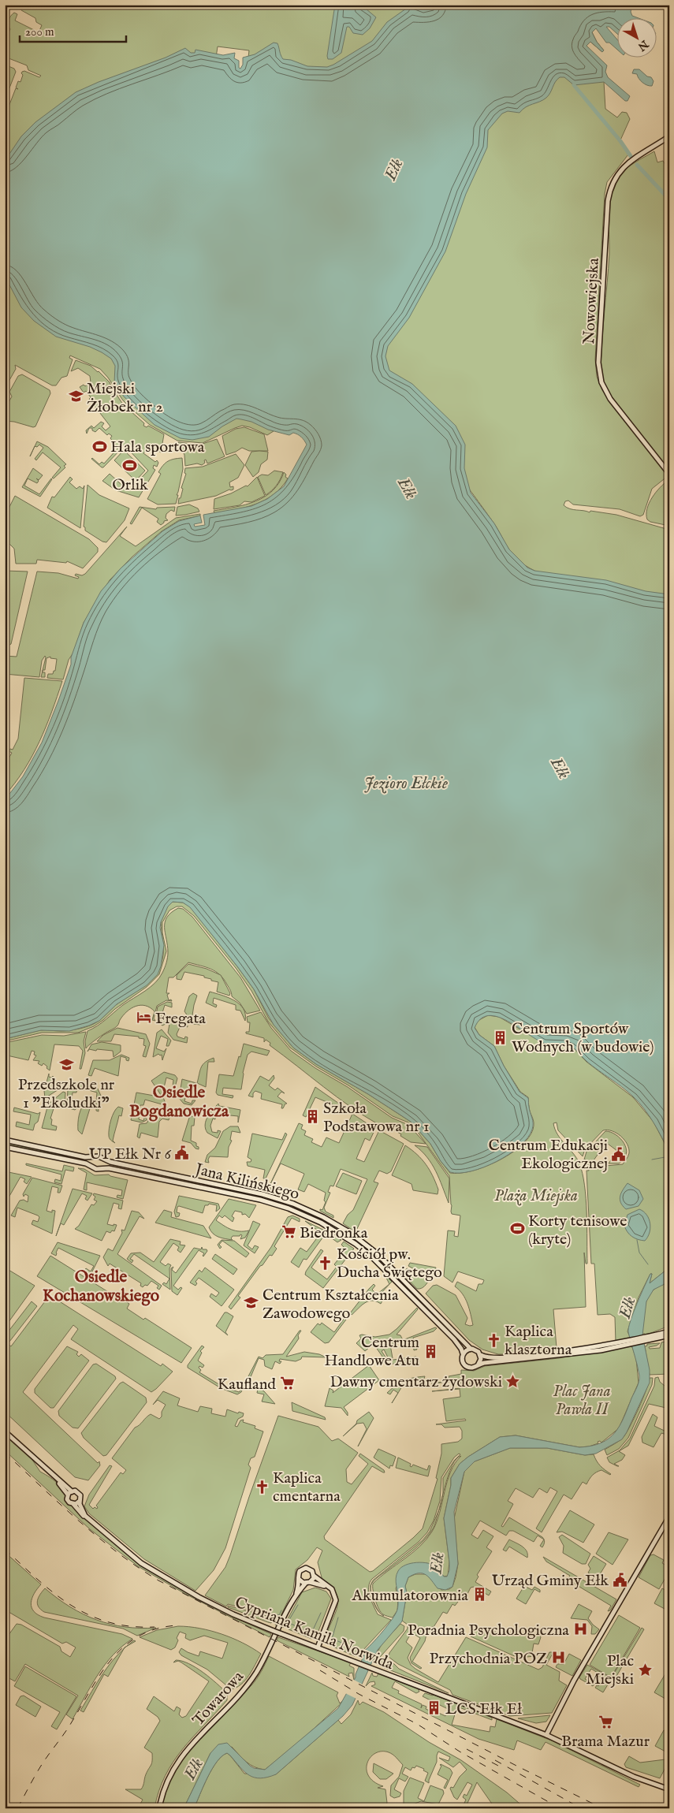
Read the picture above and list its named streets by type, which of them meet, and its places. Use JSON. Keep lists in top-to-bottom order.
{
  "streets": {
    "street": [
      "Nowowiejska",
      "Jana Kilińskiego",
      "Cypriana Kamila Norwida",
      "Towarowa"
    ]
  },
  "districts": ["Osiedle Bogdanowicza", "Osiedle Kochanowskiego"],
  "water": ["Ełk", "Jezioro Ełckie"],
  "parks": ["Plaża Miejska", "Plac Jana Pawła II"],
  "places": {
    "school or university": ["Miejski Żłobek nr 2", "Przedszkole nr 1 \"Ekoludki\"", "Centrum Kształcenia Zawodowego"],
    "sports": ["Hala sportowa", "Orlik", "Korty tenisowe (kryte)"],
    "hotel": ["Fregata"],
    "building": [
      "Centrum Sportów Wodnych (w budowie)",
      "Szkoła Podstawowa nr 1",
      "Centrum Handlowe Atu",
      "Akumulatorownia",
      "LCS Ełk Eł"
    ],
    "public building": ["UP Ełk Nr 6", "Centrum Edukacji Ekologicznej", "Urząd Gminy Ełk"],
    "supermarket": ["Biedronka", "Kaufland", "Brama Mazur"],
    "church": ["Kościół pw. Ducha Świętego", "Kaplica klasztorna", "Kaplica cmentarna"],
    "place": ["Dawny cmentarz żydowski", "Plac Miejski"],
    "hospital": ["Poradnia Psychologiczna", "Przychodnia POZ"]
  },
  "scale_bar": "200 m",
  "north": "bottom right"
}
